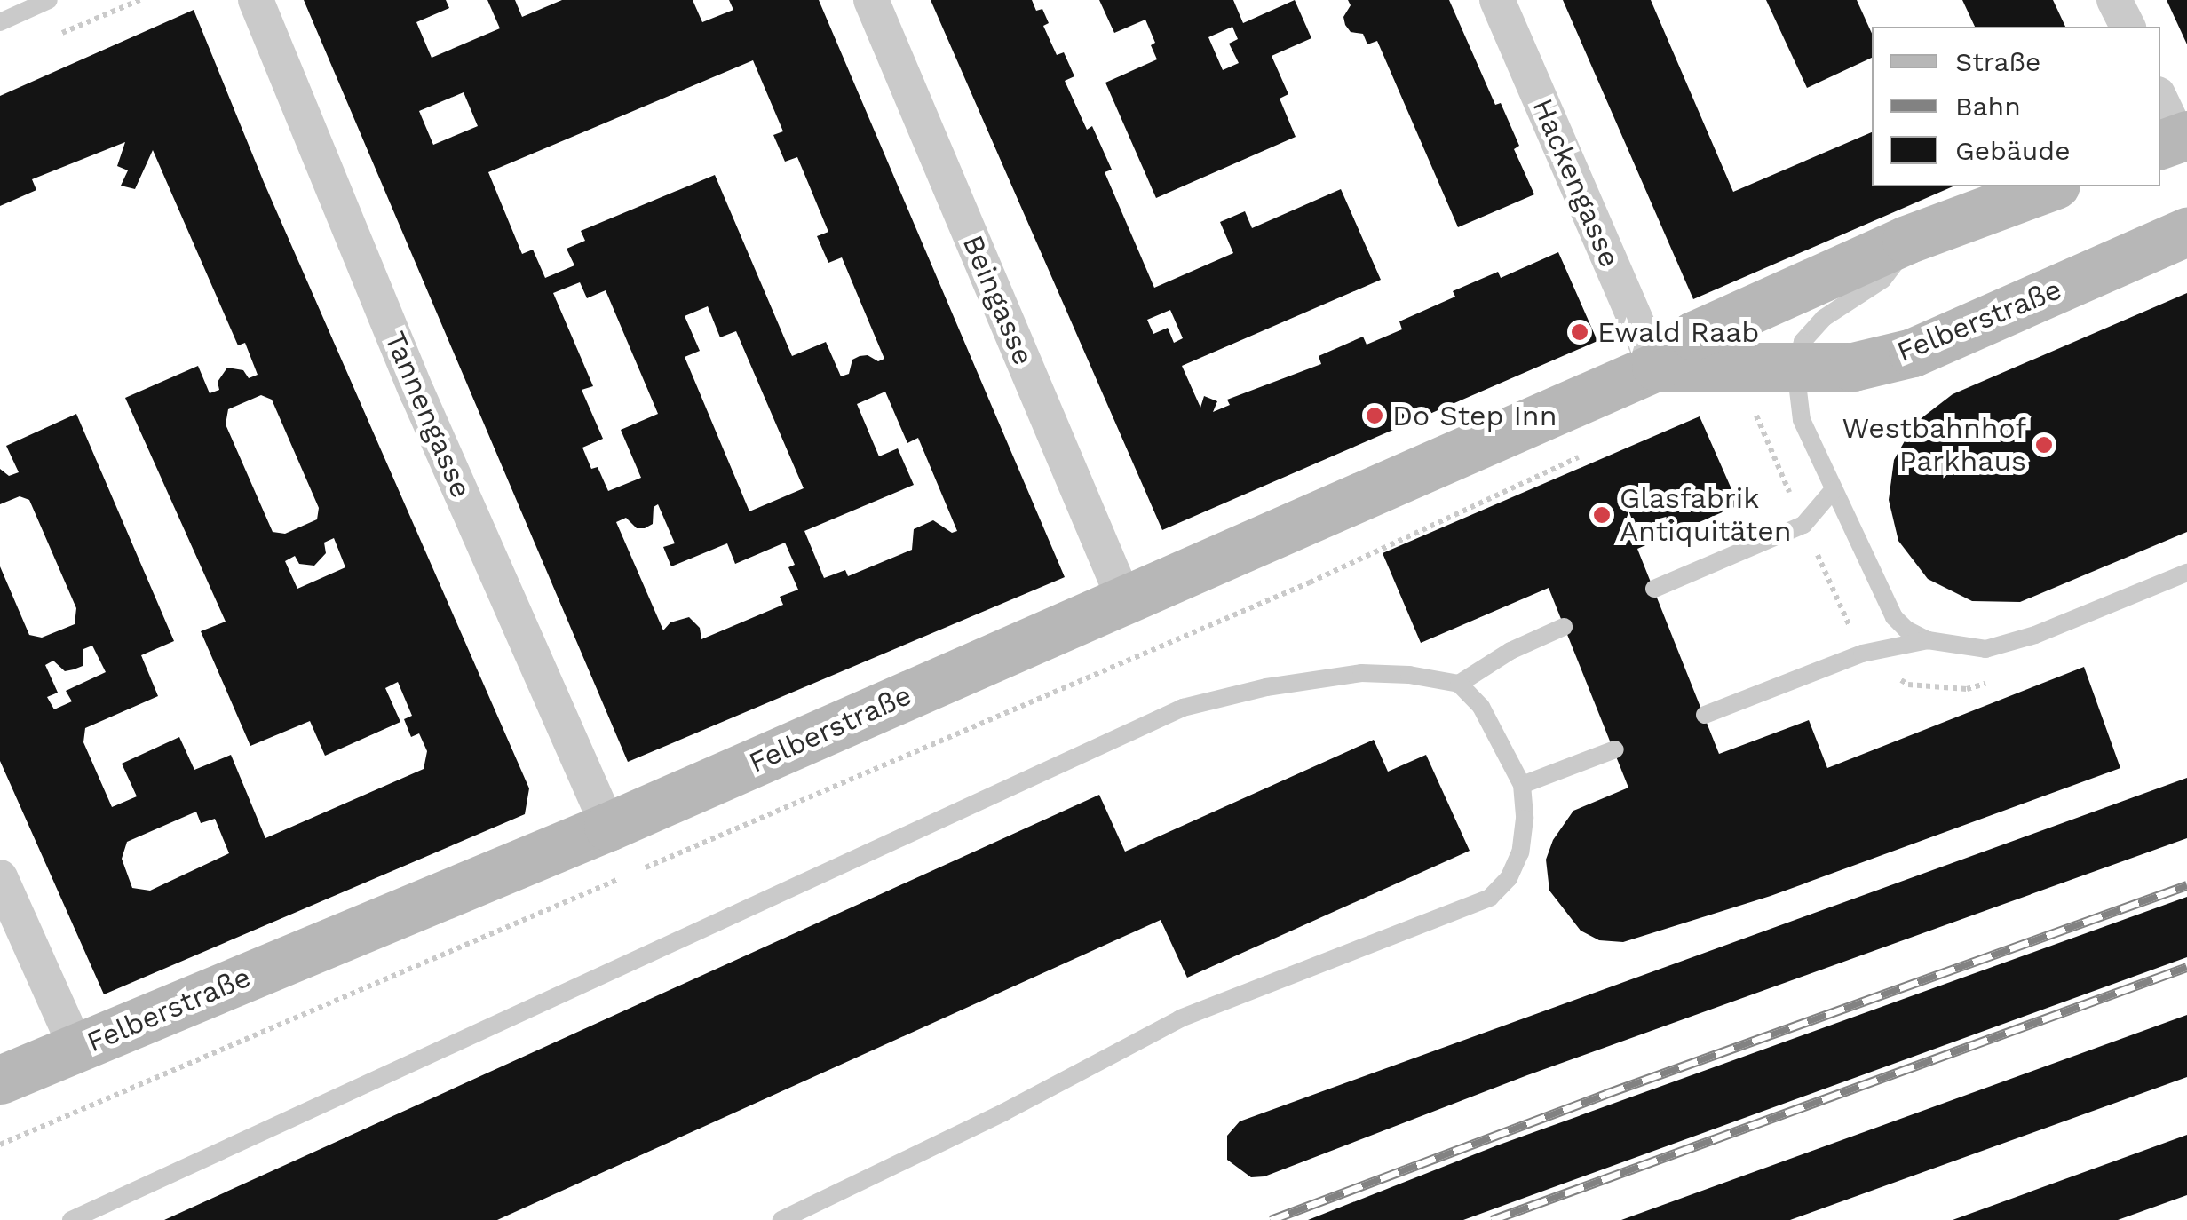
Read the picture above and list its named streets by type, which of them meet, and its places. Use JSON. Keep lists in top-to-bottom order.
{
  "streets": {
    "main road": ["Felberstraße"],
    "street": ["Hackengasse", "Beingasse", "Tannengasse"]
  },
  "crossings": [
    ["Hackengasse", "Felberstraße"],
    ["Beingasse", "Felberstraße"],
    ["Felberstraße", "Tannengasse"]
  ],
  "places": [
    "Ewald Raab",
    "Do Step Inn",
    "Westbahnhof Parkhaus",
    "Glasfabrik Antiquitäten"
  ],
  "legend": ["Straße", "Bahn", "Gebäude"]
}
